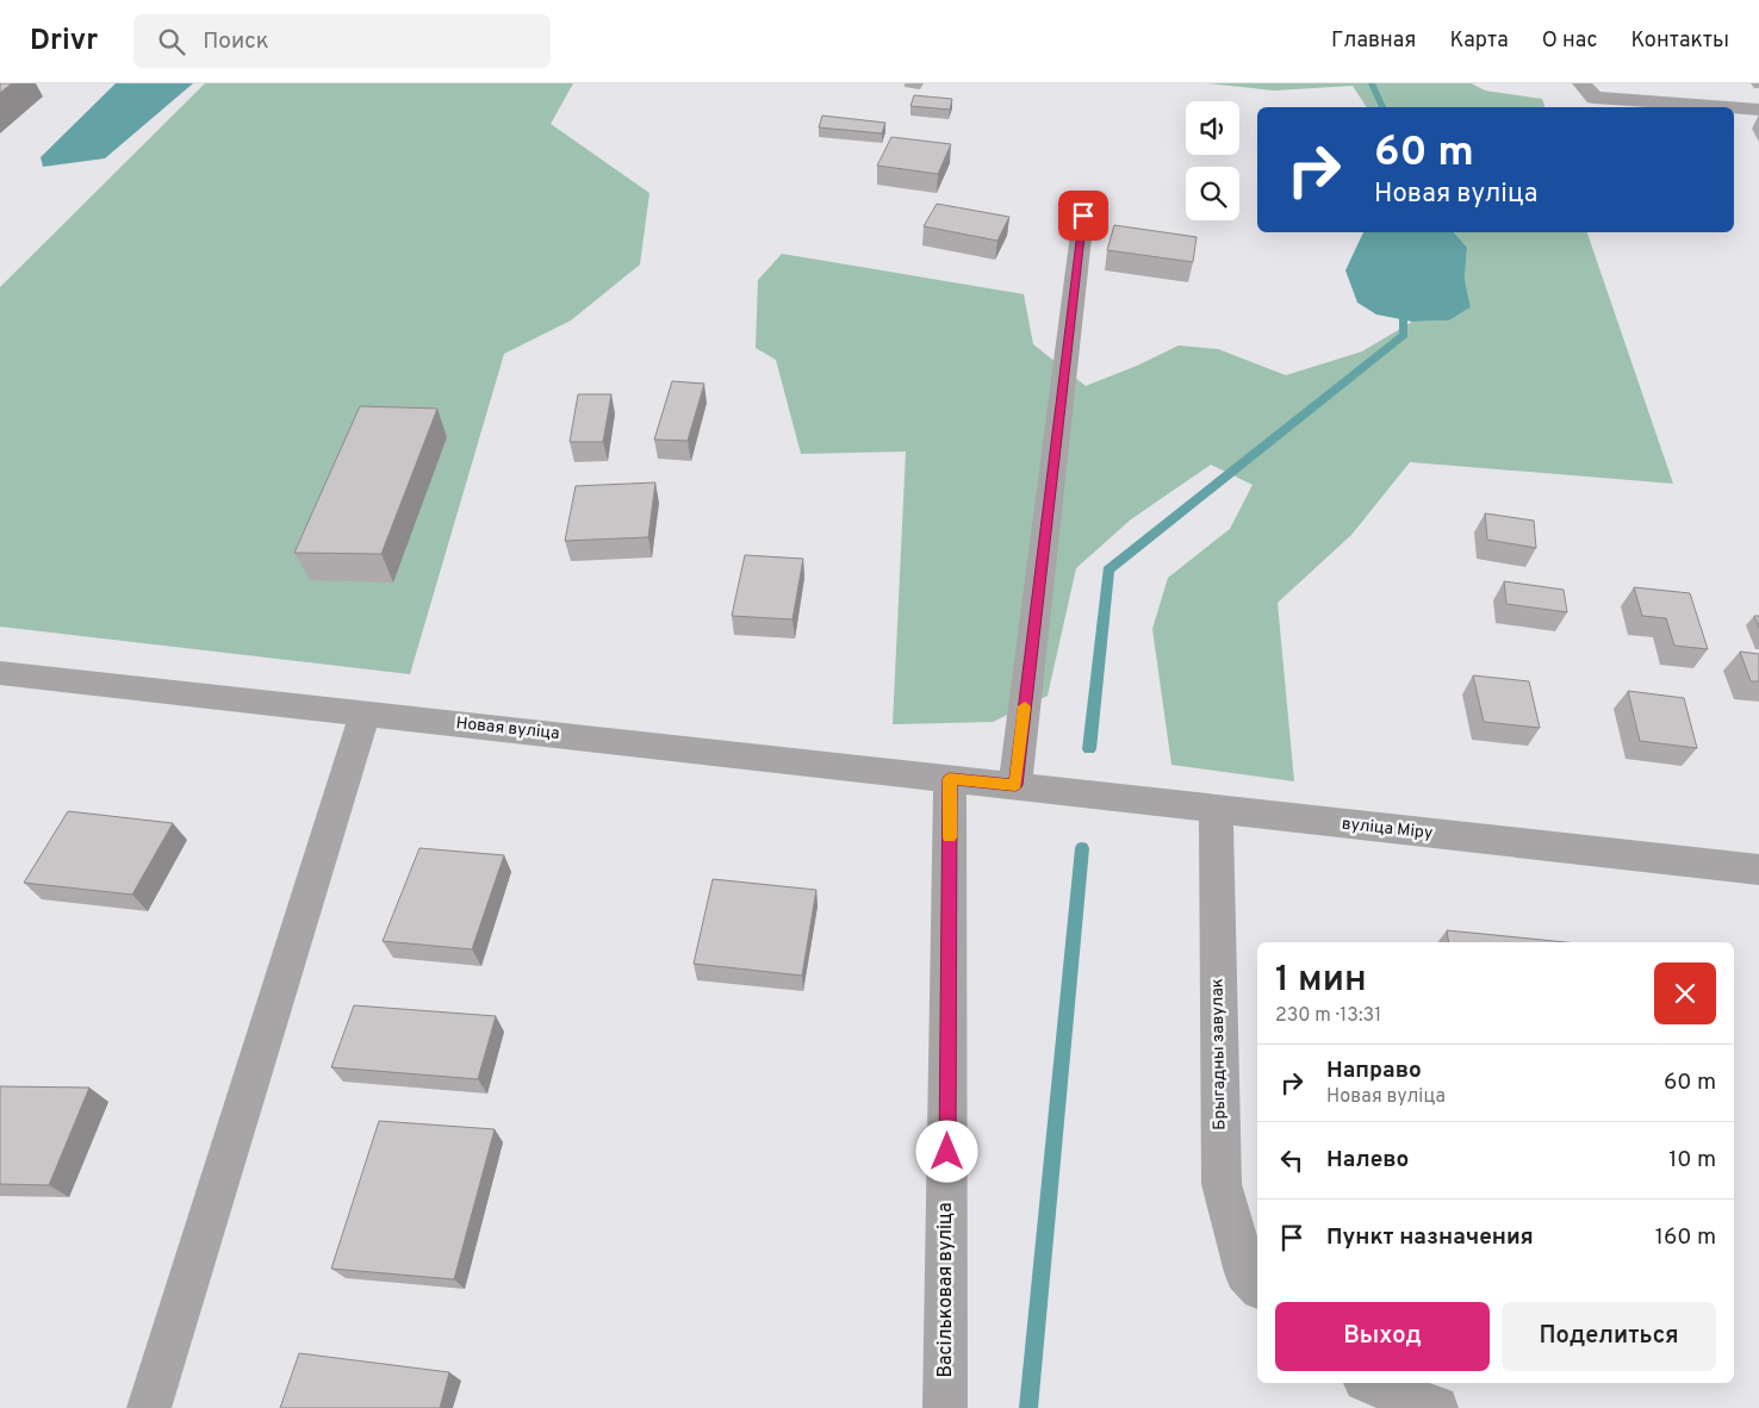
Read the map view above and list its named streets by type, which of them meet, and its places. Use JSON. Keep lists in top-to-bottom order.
{
  "streets": {
    "street": [
      "Новая вуліца",
      "вуліца Міру",
      "Брыгадны завулак",
      "Васільковая вуліца"
    ]
  },
  "crossings": [
    ["Новая вуліца", "вуліца Міру"],
    ["Новая вуліца", "Васільковая вуліца"],
    ["вуліца Міру", "Брыгадны завулак"]
  ],
  "page": {
    "header": "Drivr",
    "search": "Поиск",
    "nav": [
      "Главная",
      "Карта",
      "О нас",
      "Контакты"
    ],
    "turn": ["60 m", "Новая вуліца"],
    "heading": ["1 мин", "230 m · 13:31"],
    "list": [
      {
        "name": "Направо",
        "note": "Новая вуліца",
        "value": "60 m"
      },
      {
        "name": "Налево",
        "value": "10 m"
      },
      {
        "name": "Пункт назначения",
        "value": "160 m"
      }
    ],
    "buttons": ["Выход", "Поделиться"]
  }
}
